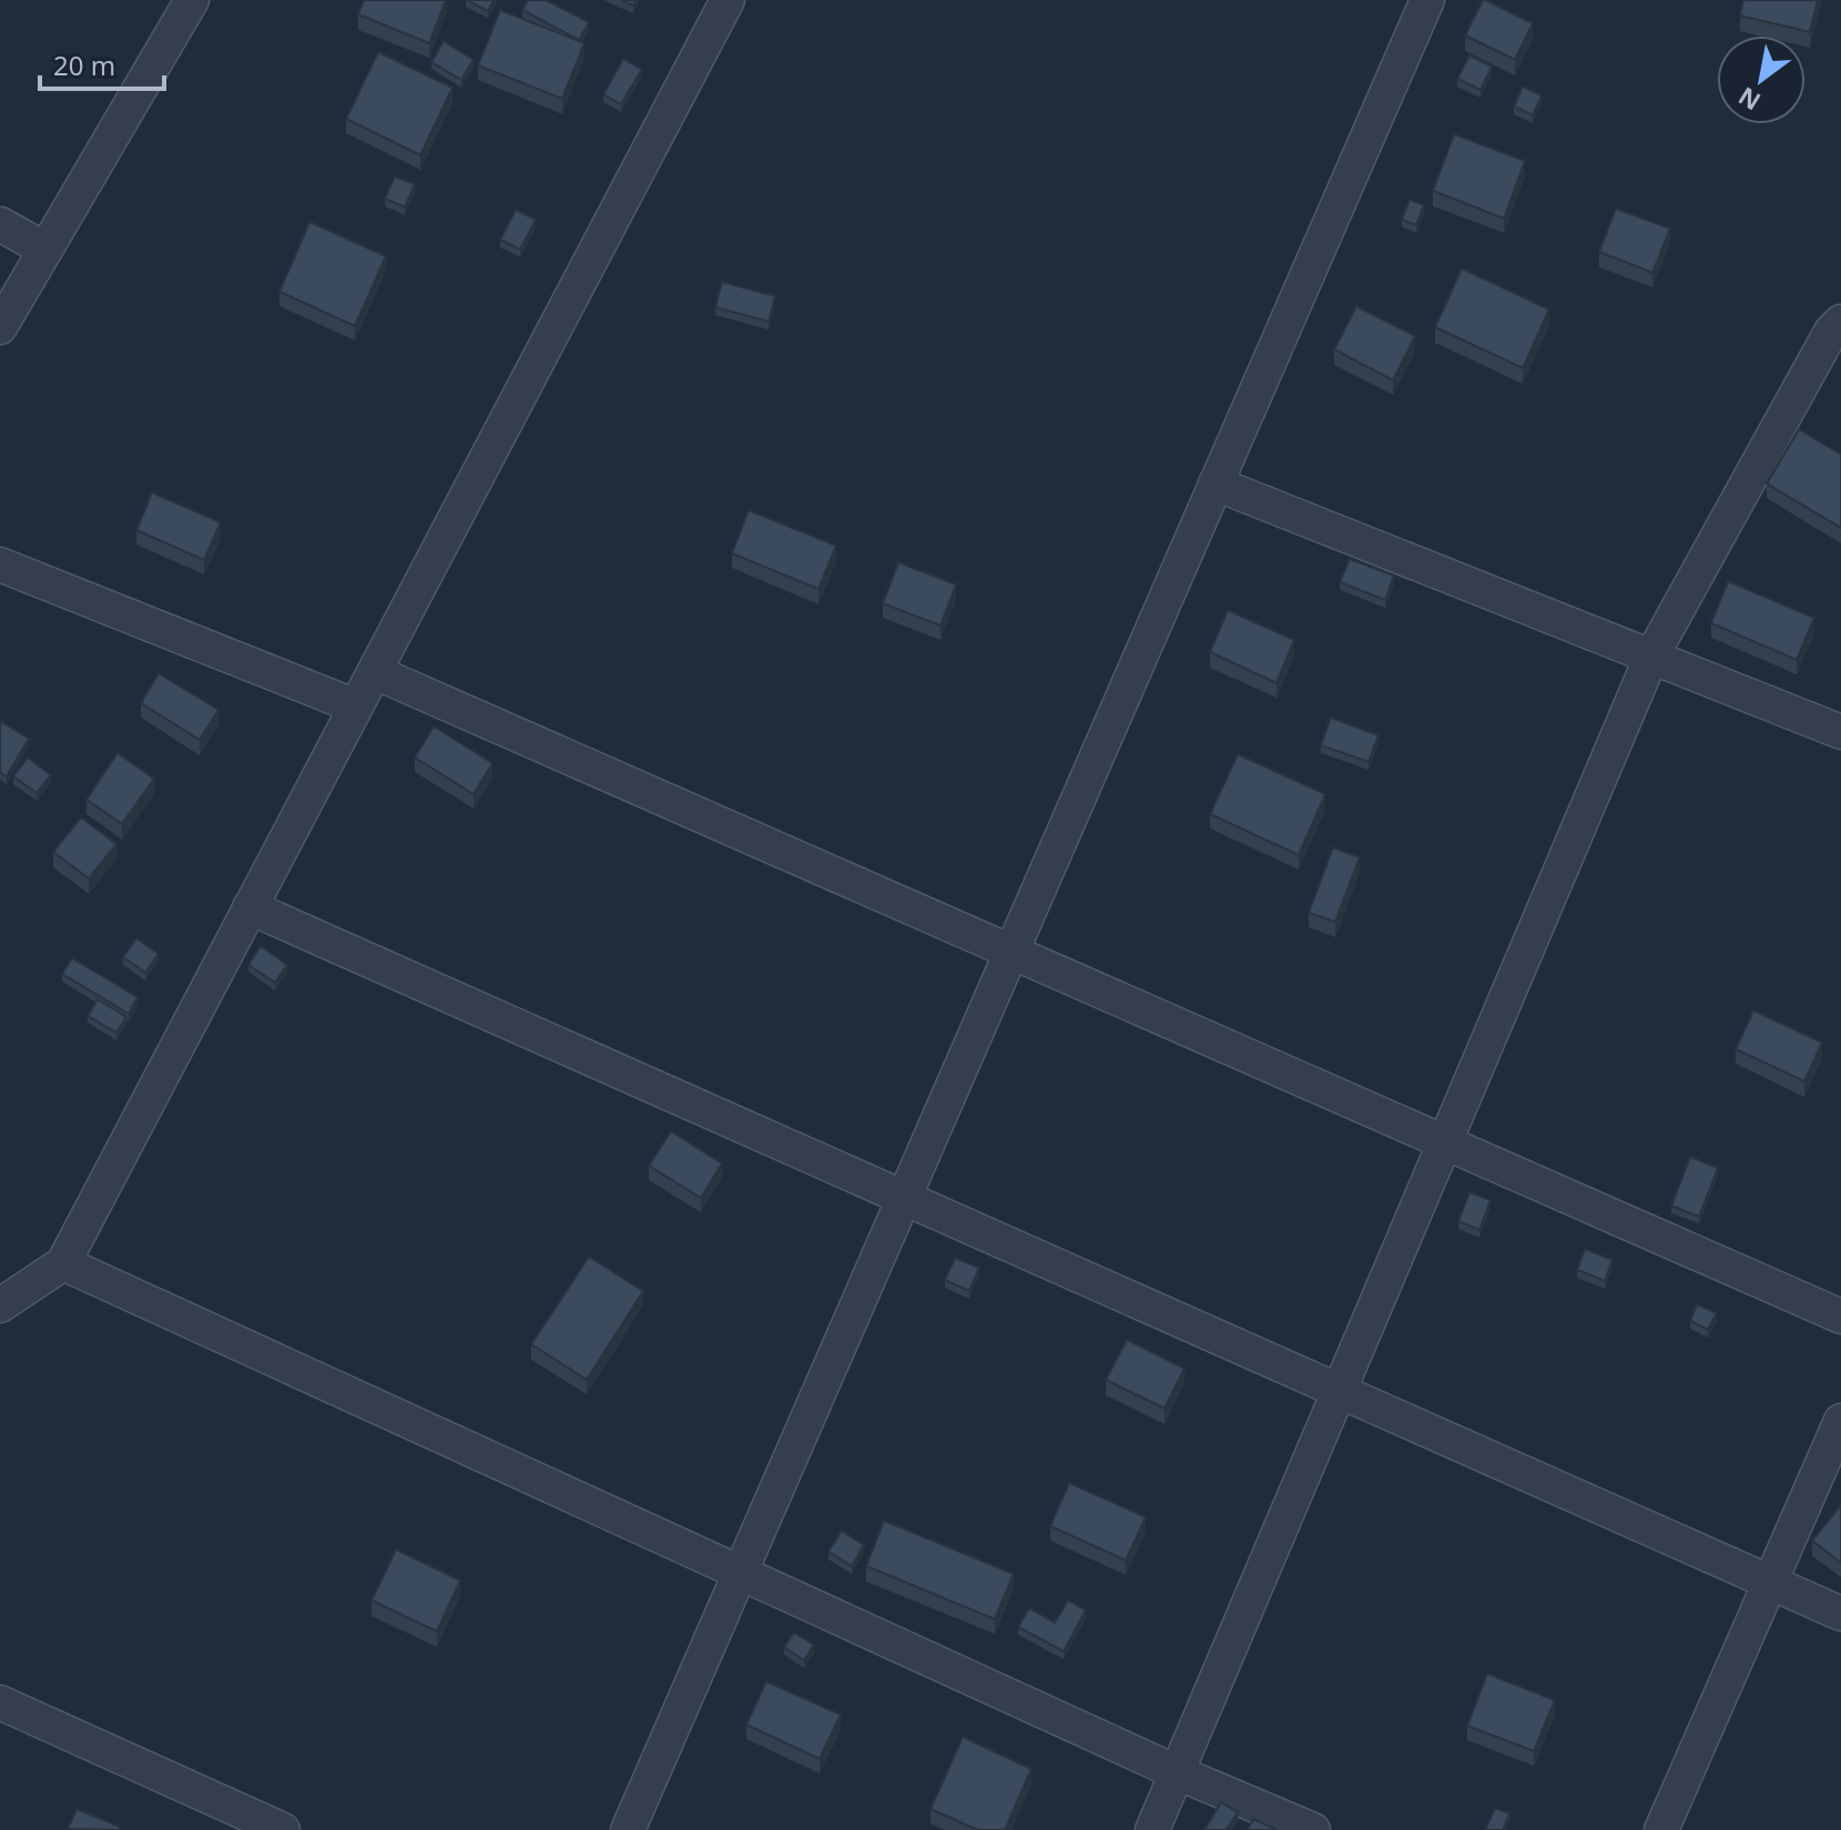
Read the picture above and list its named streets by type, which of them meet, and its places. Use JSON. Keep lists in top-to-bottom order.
{
  "scale_bar": "20 m",
  "north": "bottom left"
}
